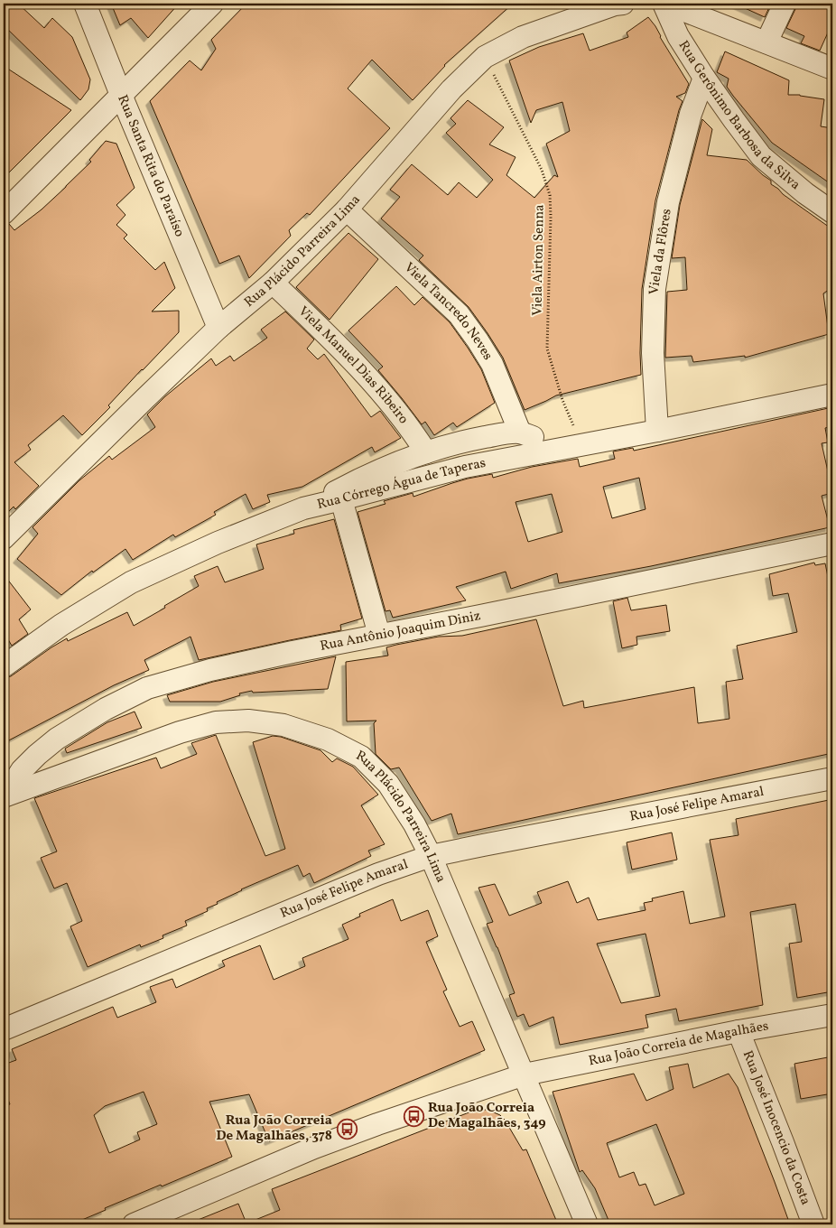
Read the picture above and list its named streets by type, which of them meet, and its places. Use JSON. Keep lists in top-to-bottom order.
{
  "streets": {
    "street": [
      "Rua Gerônimo Barbosa da Silva",
      "Rua Santa Rita do Paraíso",
      "Rua Plácido Parreira Lima",
      "Viela da Flôres",
      "Viela Tancredo Neves",
      "Viela Manuel Dias Ribeiro",
      "Rua Córrego Água de Taperas",
      "Rua Antônio Joaquim Diniz",
      "Rua José Felipe Amaral",
      "Rua João Correia de Magalhães",
      "Rua José Inocencio da Costa"
    ],
    "path": ["Viela Airton Senna"]
  },
  "crossings": [
    ["Rua Gerônimo Barbosa da Silva", "Viela da Flôres"],
    ["Rua Santa Rita do Paraíso", "Rua Plácido Parreira Lima"],
    ["Rua Plácido Parreira Lima", "Viela Airton Senna"],
    ["Rua Plácido Parreira Lima", "Viela Tancredo Neves"],
    ["Rua Plácido Parreira Lima", "Viela Manuel Dias Ribeiro"],
    ["Rua Plácido Parreira Lima", "Rua Antônio Joaquim Diniz"],
    ["Rua Plácido Parreira Lima", "Rua José Felipe Amaral"],
    ["Rua Plácido Parreira Lima", "Rua João Correia de Magalhães"],
    ["Viela da Flôres", "Rua Córrego Água de Taperas"],
    ["Viela Airton Senna", "Rua Córrego Água de Taperas"],
    ["Rua João Correia de Magalhães", "Rua José Inocencio da Costa"]
  ],
  "places": {
    "bus stop": ["Rua João Correia De Magalhães, 349", "Rua João Correia De Magalhães, 378"]
  }
}
